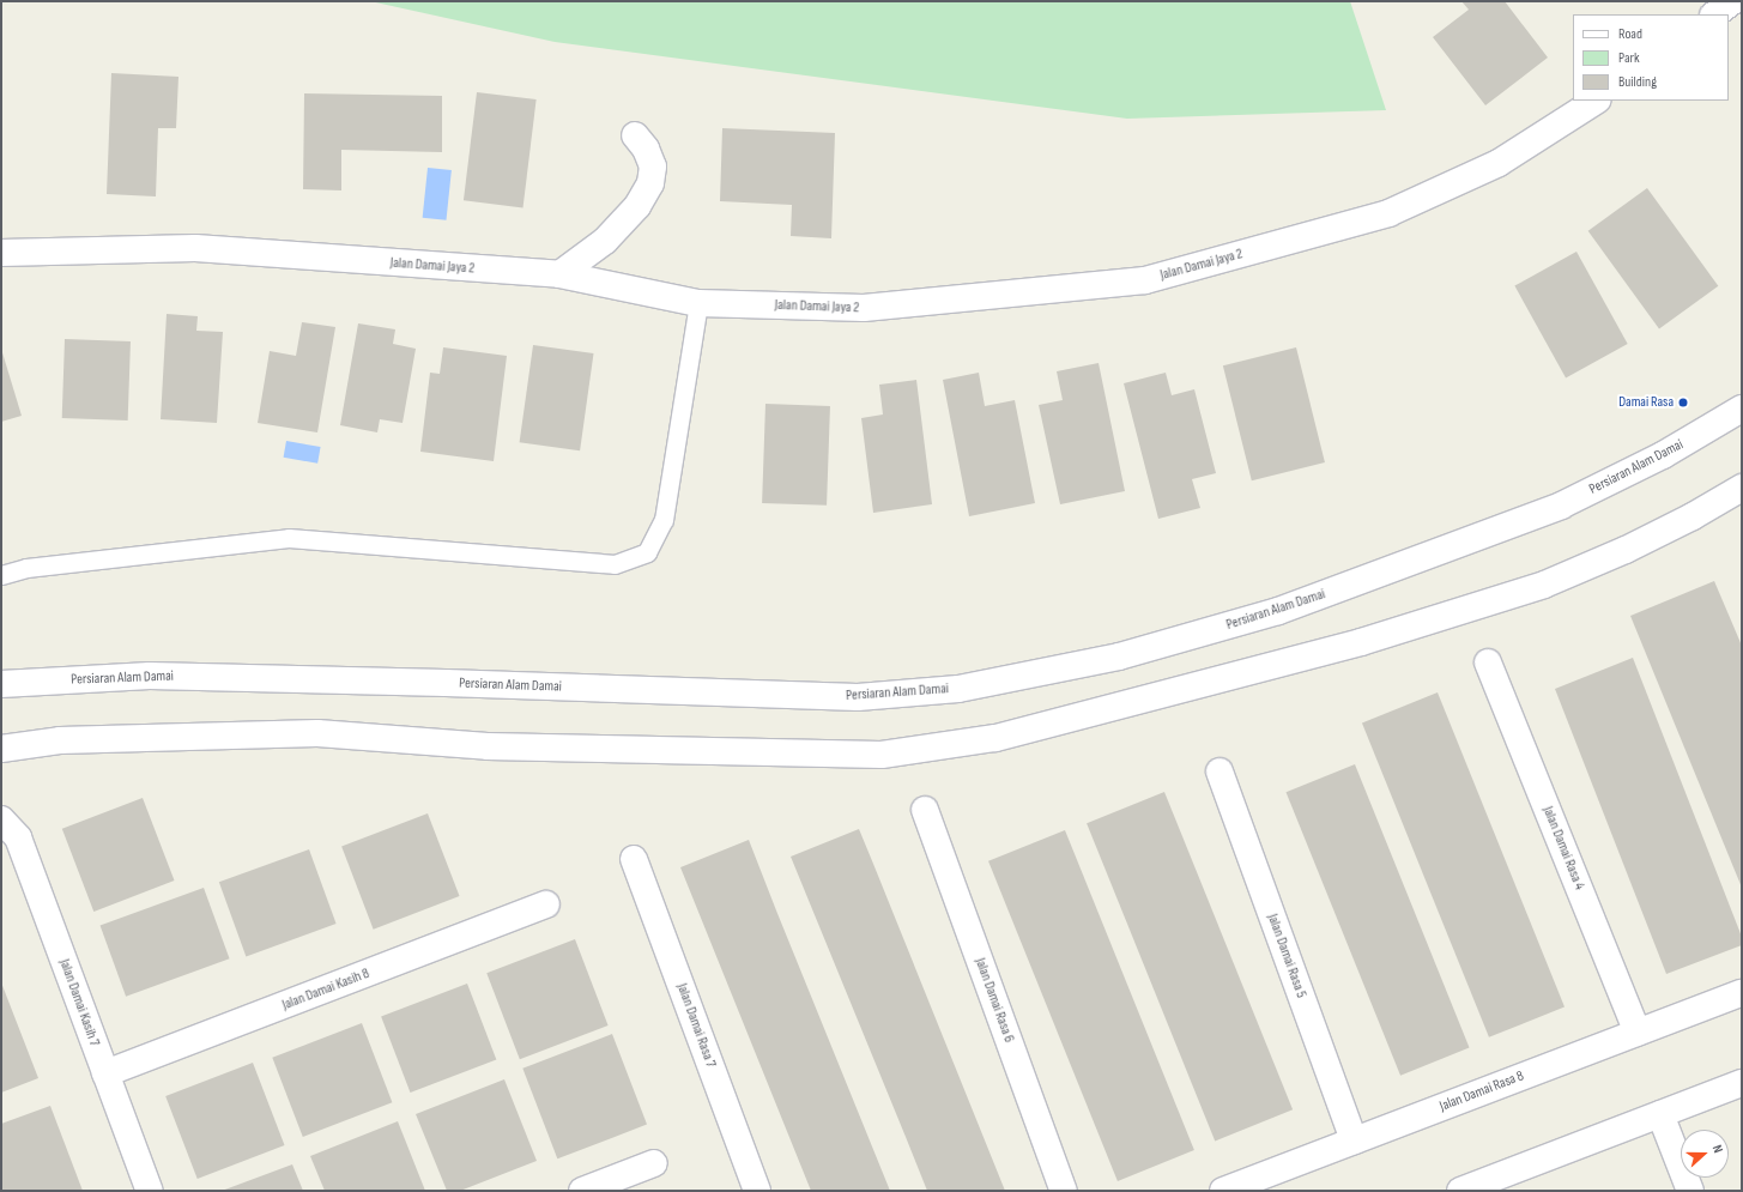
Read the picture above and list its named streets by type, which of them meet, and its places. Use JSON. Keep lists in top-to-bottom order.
{
  "streets": {
    "street": [
      "Jalan Damai Jaya 2",
      "Persiaran Alam Damai",
      "Jalan Damai Rasa 4",
      "Jalan Damai Rasa 5",
      "Jalan Damai Kasih 8",
      "Jalan Damai Rasa 6",
      "Jalan Damai Kasih 7",
      "Jalan Damai Rasa 7",
      "Jalan Damai Rasa 8"
    ]
  },
  "crossings": [
    ["Jalan Damai Rasa 4", "Jalan Damai Rasa 8"],
    ["Jalan Damai Rasa 5", "Jalan Damai Rasa 8"],
    ["Jalan Damai Kasih 8", "Jalan Damai Kasih 7"]
  ],
  "places": ["Damai Rasa"],
  "legend": ["Road", "Park", "Building"],
  "north": "right"
}
